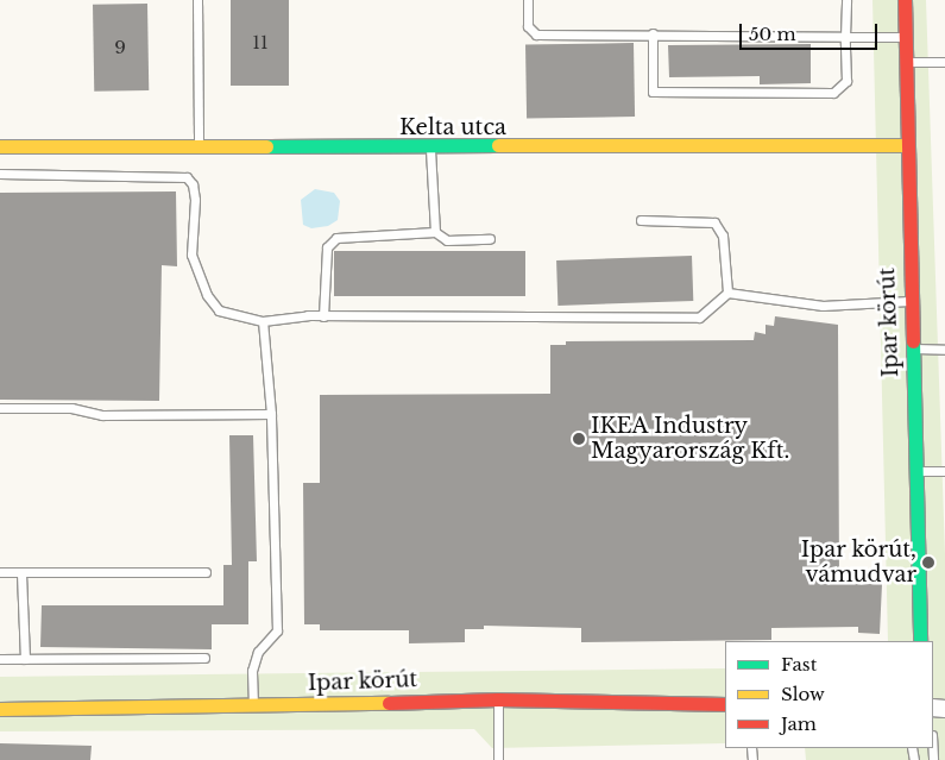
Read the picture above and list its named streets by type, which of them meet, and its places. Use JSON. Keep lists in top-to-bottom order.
{
  "streets": {
    "street": ["Kelta utca", "Ipar körút"]
  },
  "crossings": [
    ["Kelta utca", "Ipar körút"]
  ],
  "places": ["IKEA Industry Magyarország Kft.", "Ipar körút, vámudvar"],
  "house_numbers": ["11", "9"],
  "legend": ["Fast", "Slow", "Jam"],
  "scale_bar": "50 m"
}
